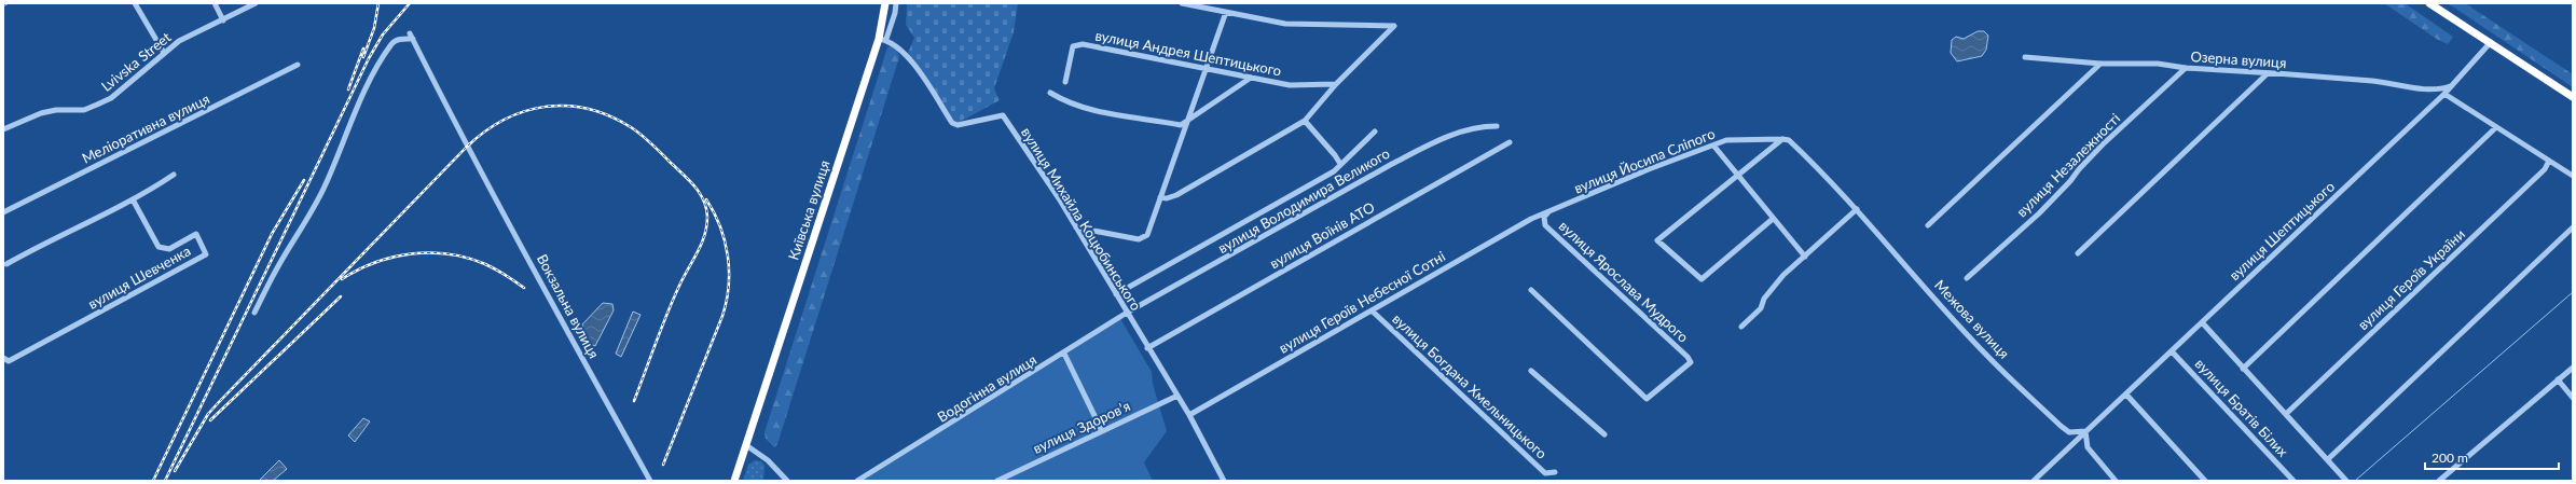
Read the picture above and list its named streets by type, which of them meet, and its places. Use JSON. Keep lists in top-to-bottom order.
{
  "streets": {
    "highway": ["Київська вулиця"],
    "street": [
      "вулиця Андрея Шептицького",
      "Озерна вулиця",
      "Lvivska Street",
      "Меліоративна вулиця",
      "вулиця Йосипа Сліпого",
      "вулиця Незалежності",
      "вулиця Володимира Великого",
      "вулиця Михайла Коцюбинського",
      "вулиця Шептицького",
      "вулиця Воїнів АТО",
      "вулиця Шевченка",
      "вулиця Героїв України",
      "вулиця Ярослава Мудрого",
      "вулиця Героїв Небесної Сотні",
      "Вокзальна вулиця",
      "Межова вулиця",
      "вулиця Богдана Хмельницького",
      "Водогінна вулиця",
      "вулиця Братів Білих",
      "вулиця Здоровʼя"
    ]
  },
  "crossings": [
    ["Озерна вулиця", "вулиця Незалежності"],
    ["Озерна вулиця", "вулиця Шептицького"],
    ["вулиця Йосипа Сліпого", "вулиця Ярослава Мудрого"],
    ["вулиця Йосипа Сліпого", "вулиця Героїв Небесної Сотні"],
    ["вулиця Володимира Великого", "вулиця Михайла Коцюбинського"],
    ["вулиця Володимира Великого", "Водогінна вулиця"],
    ["Київська вулиця", "вулиця Михайла Коцюбинського"],
    ["вулиця Михайла Коцюбинського", "вулиця Воїнів АТО"],
    ["вулиця Михайла Коцюбинського", "вулиця Героїв Небесної Сотні"],
    ["вулиця Михайла Коцюбинського", "Водогінна вулиця"],
    ["вулиця Михайла Коцюбинського", "вулиця Здоровʼя"],
    ["вулиця Шептицького", "Межова вулиця"],
    ["вулиця Шептицького", "вулиця Братів Білих"],
    ["вулиця Ярослава Мудрого", "вулиця Героїв Небесної Сотні"],
    ["вулиця Героїв Небесної Сотні", "вулиця Богдана Хмельницького"]
  ],
  "scale_bar": "200 m"
}
